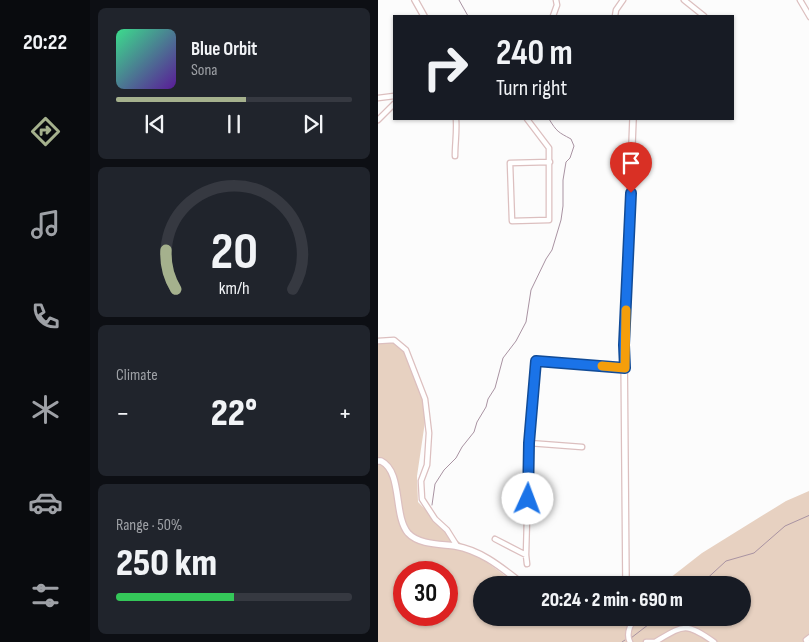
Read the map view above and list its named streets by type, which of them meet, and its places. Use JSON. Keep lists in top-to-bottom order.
{
  "page": {
    "tabs": "20:22",
    "turn": ["240 m", "Turn right"],
    "song": ["Blue Orbit", "Sona"],
    "tile": [
      "Climate",
      ["Range · 50%", "250 km"]
    ],
    "heat": ["−", "22°", "+"],
    "limit": "30",
    "trip": "20:24 · 2 min · 690 m",
    "gauge": ["20", "km/h"]
  }
}
